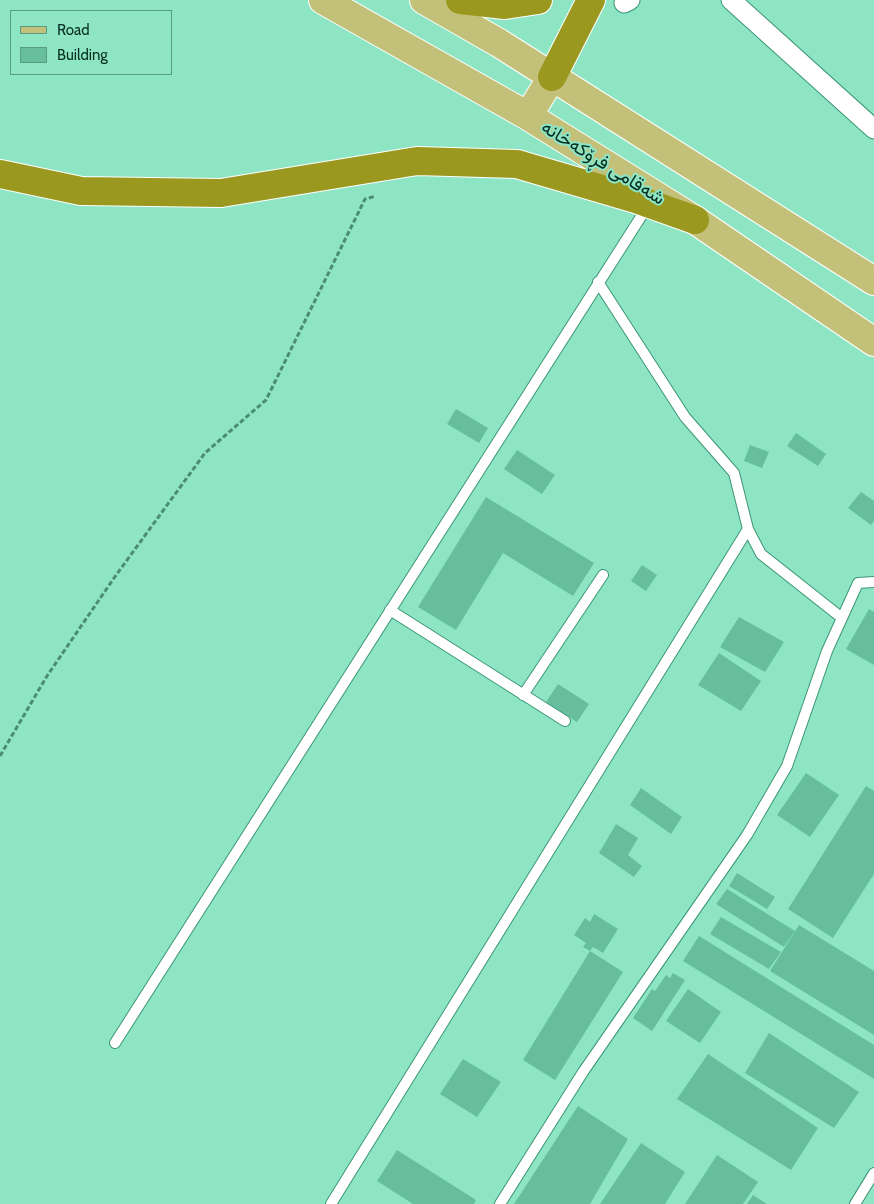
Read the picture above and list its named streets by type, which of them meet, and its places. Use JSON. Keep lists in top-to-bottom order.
{
  "streets": {
    "main road": ["شەقامی فڕۆکەخانە"]
  },
  "legend": ["Road", "Building"]
}
